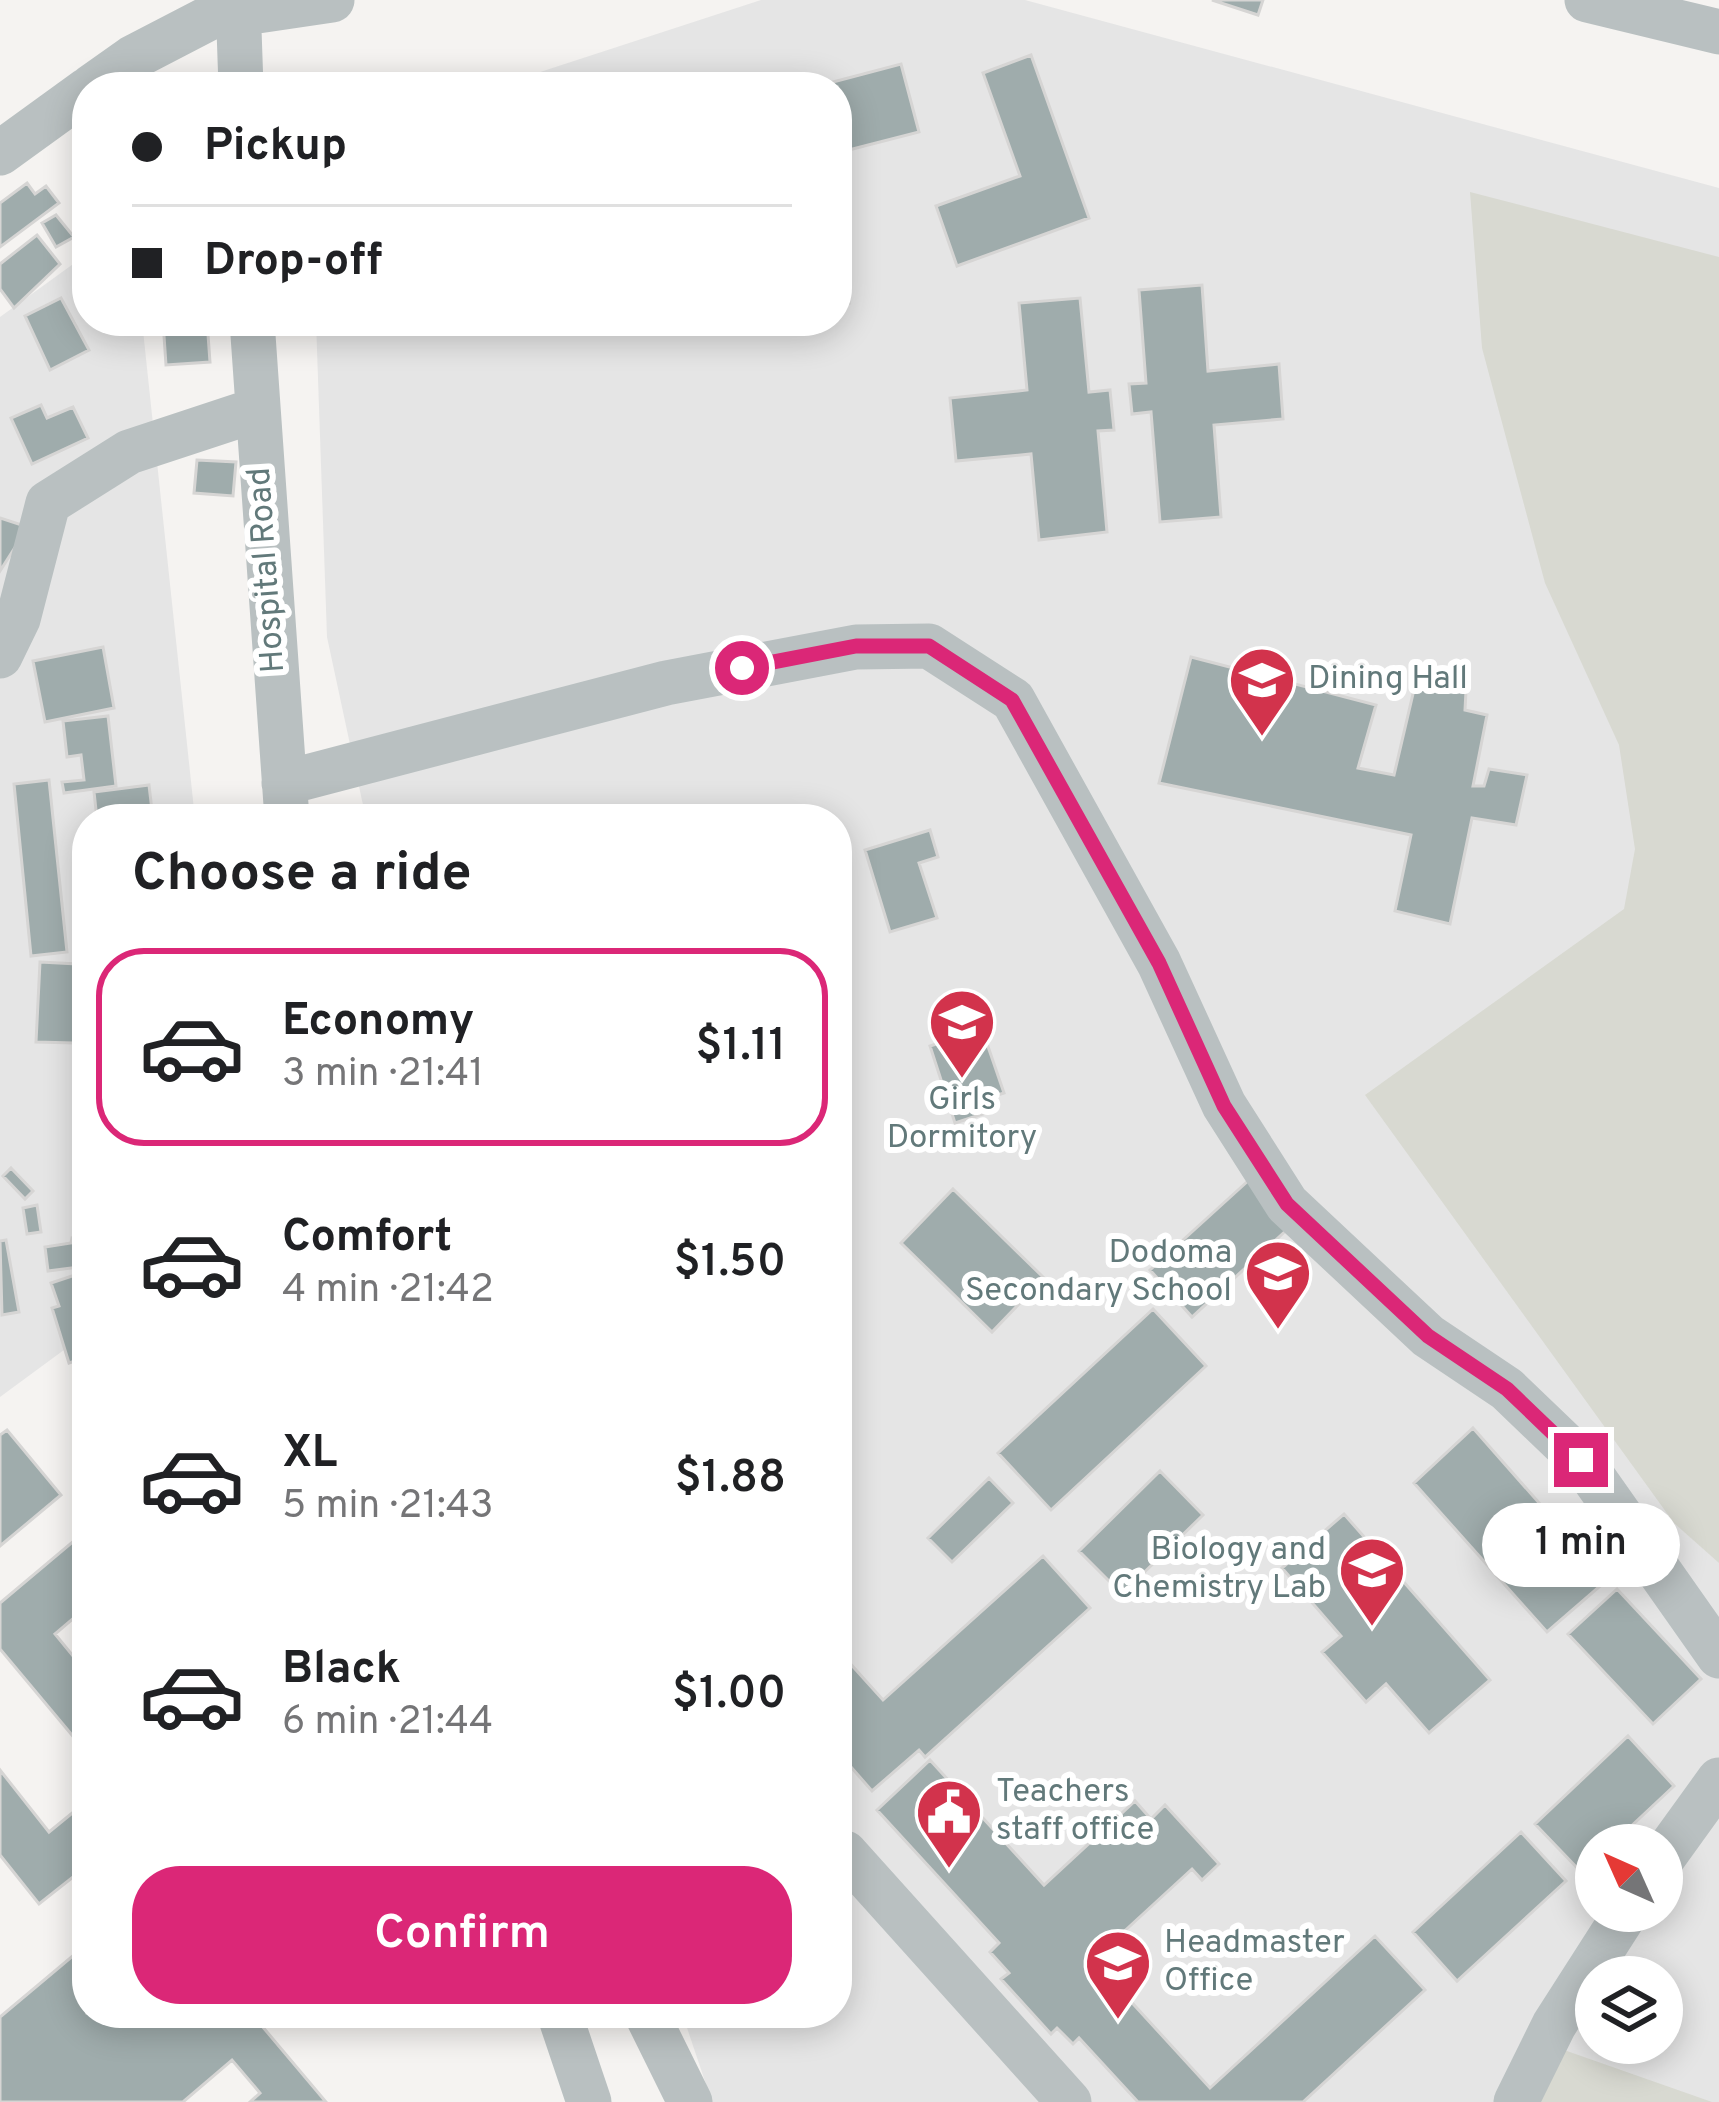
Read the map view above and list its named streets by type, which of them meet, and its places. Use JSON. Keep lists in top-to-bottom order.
{
  "streets": {
    "street": ["Hospital Road"]
  },
  "places": {
    "school or university": [
      "Dining Hall",
      "Girls Dormitory",
      "Dodoma Secondary School",
      "Biology and Chemistry Lab",
      "Headmaster Office"
    ],
    "public building": ["Teachers staff office"]
  },
  "north": "top left",
  "page": {
    "banner": ["Pickup", "Drop-off"],
    "heading": "Choose a ride",
    "list": [
      {
        "name": "Economy",
        "note": "3 min · 21:41",
        "value": "$1.11"
      },
      {
        "name": "Comfort",
        "note": "4 min · 21:42",
        "value": "$1.50"
      },
      {
        "name": "XL",
        "note": "5 min · 21:43",
        "value": "$1.88"
      },
      {
        "name": "Black",
        "note": "6 min · 21:44",
        "value": "$1.00"
      }
    ],
    "bubble": "1 min",
    "buttons": "Confirm"
  }
}
